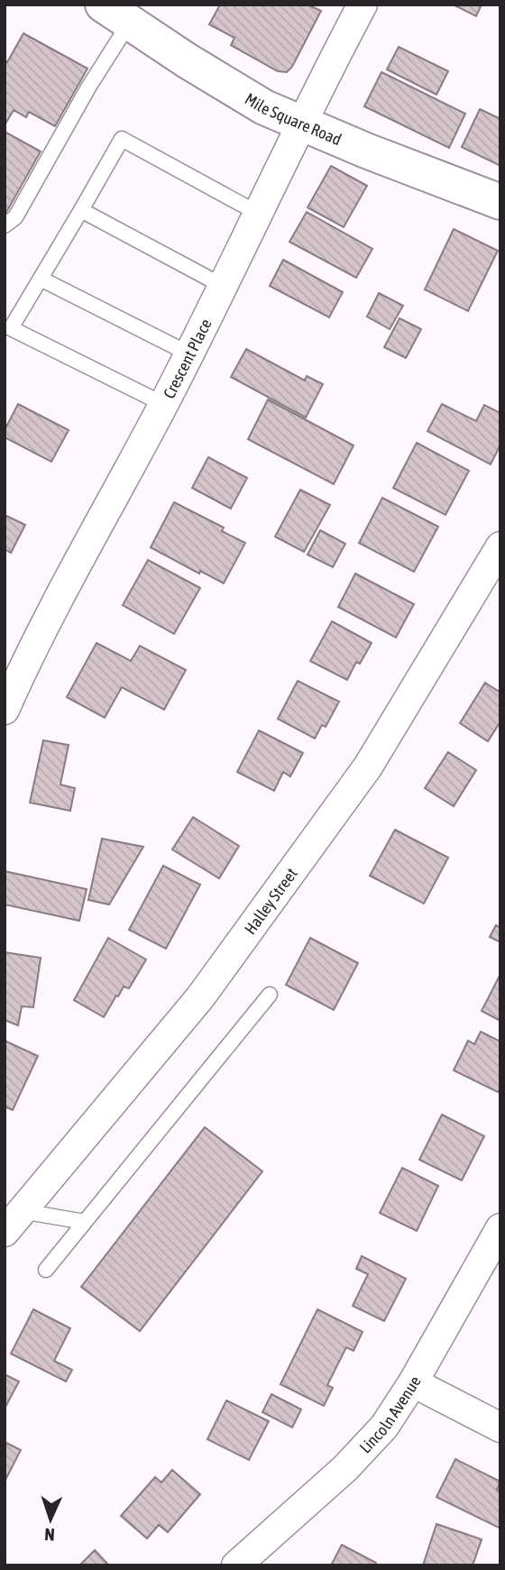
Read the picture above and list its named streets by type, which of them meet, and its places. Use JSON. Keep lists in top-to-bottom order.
{
  "streets": {
    "street": [
      "Mile Square Road",
      "Crescent Place",
      "Halley Street",
      "Lincoln Avenue"
    ]
  },
  "crossings": [
    ["Mile Square Road", "Crescent Place"]
  ],
  "north": "bottom"
}
